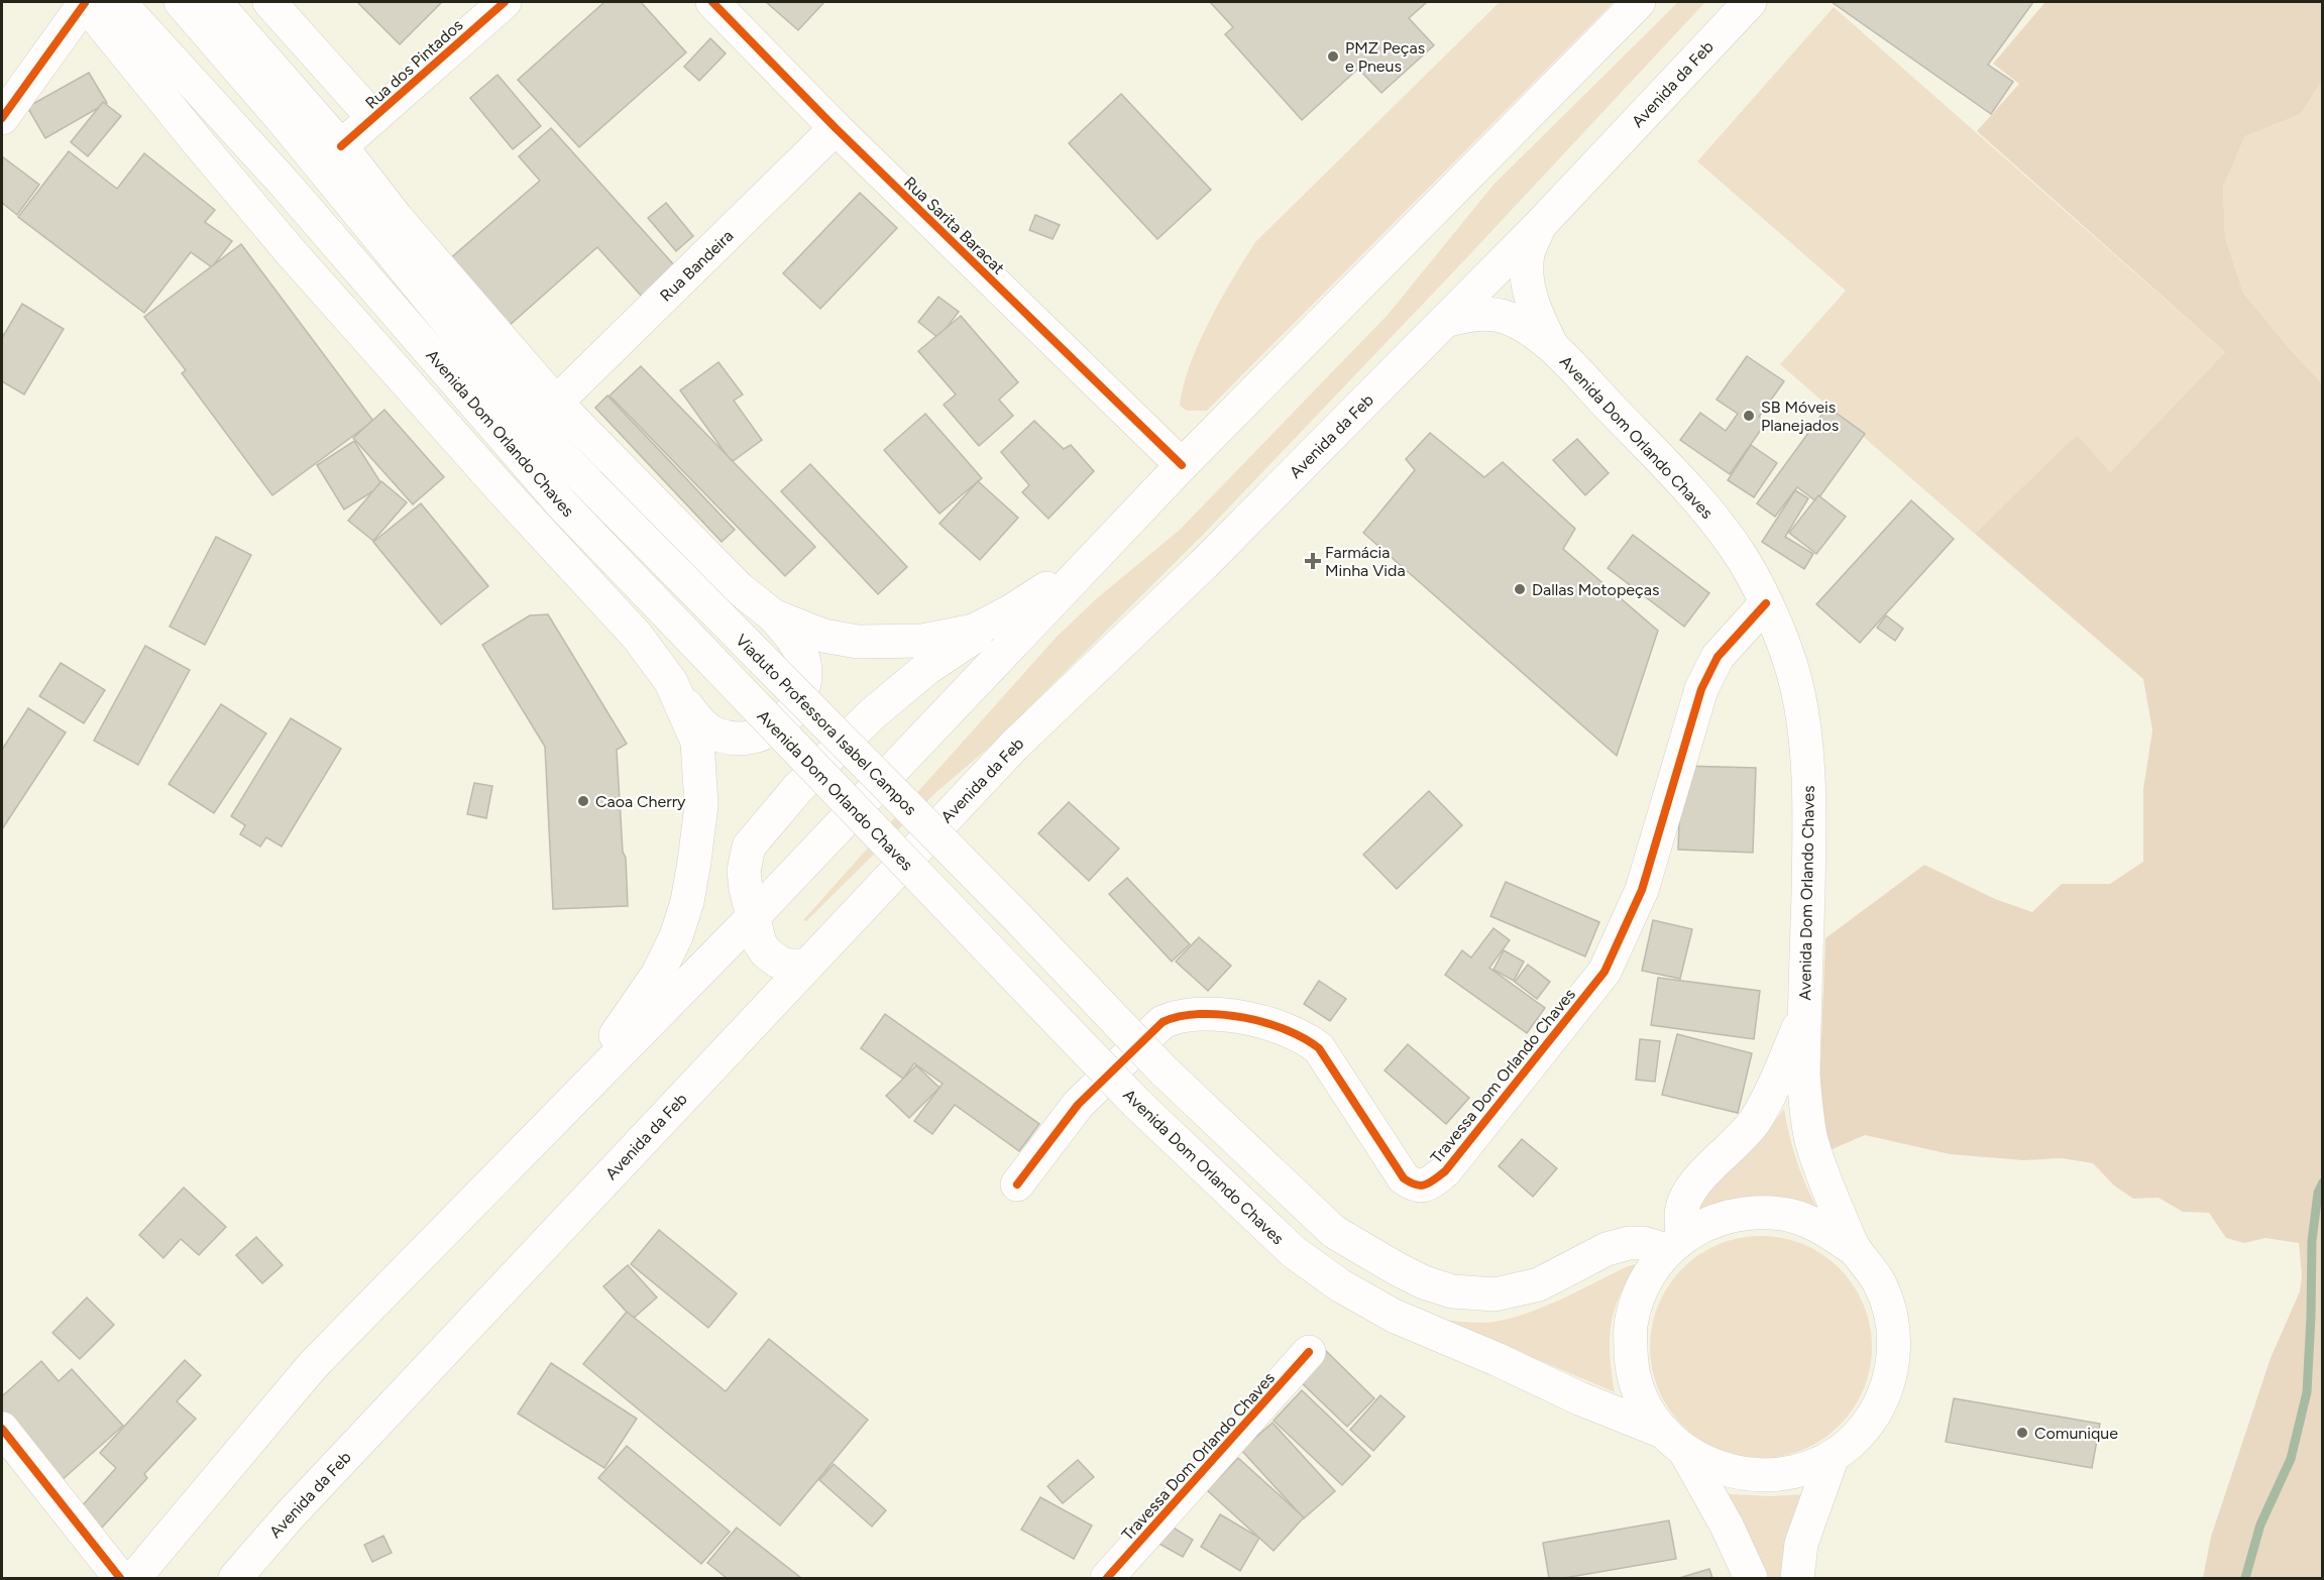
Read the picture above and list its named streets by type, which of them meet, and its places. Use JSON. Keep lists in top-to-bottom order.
{
  "streets": {
    "main road": [
      "Rua dos Pintados",
      "Avenida da Feb",
      "Rua Sarita Baracat",
      "Rua Bandeira",
      "Avenida Dom Orlando Chaves",
      "Viaduto Professora Isabel Campos",
      "Travessa Dom Orlando Chaves"
    ]
  },
  "crossings": [
    ["Rua Sarita Baracat", "Rua Bandeira"],
    ["Avenida Dom Orlando Chaves", "Viaduto Professora Isabel Campos"],
    ["Avenida Dom Orlando Chaves", "Travessa Dom Orlando Chaves"]
  ],
  "places": {
    "other": [
      "PMZ Peças e Pneus",
      "SB Móveis Planejados",
      "Dallas Motopeças",
      "Caoa Cherry",
      "Comunique"
    ],
    "health": ["Farmácia Minha Vida"]
  }
}
